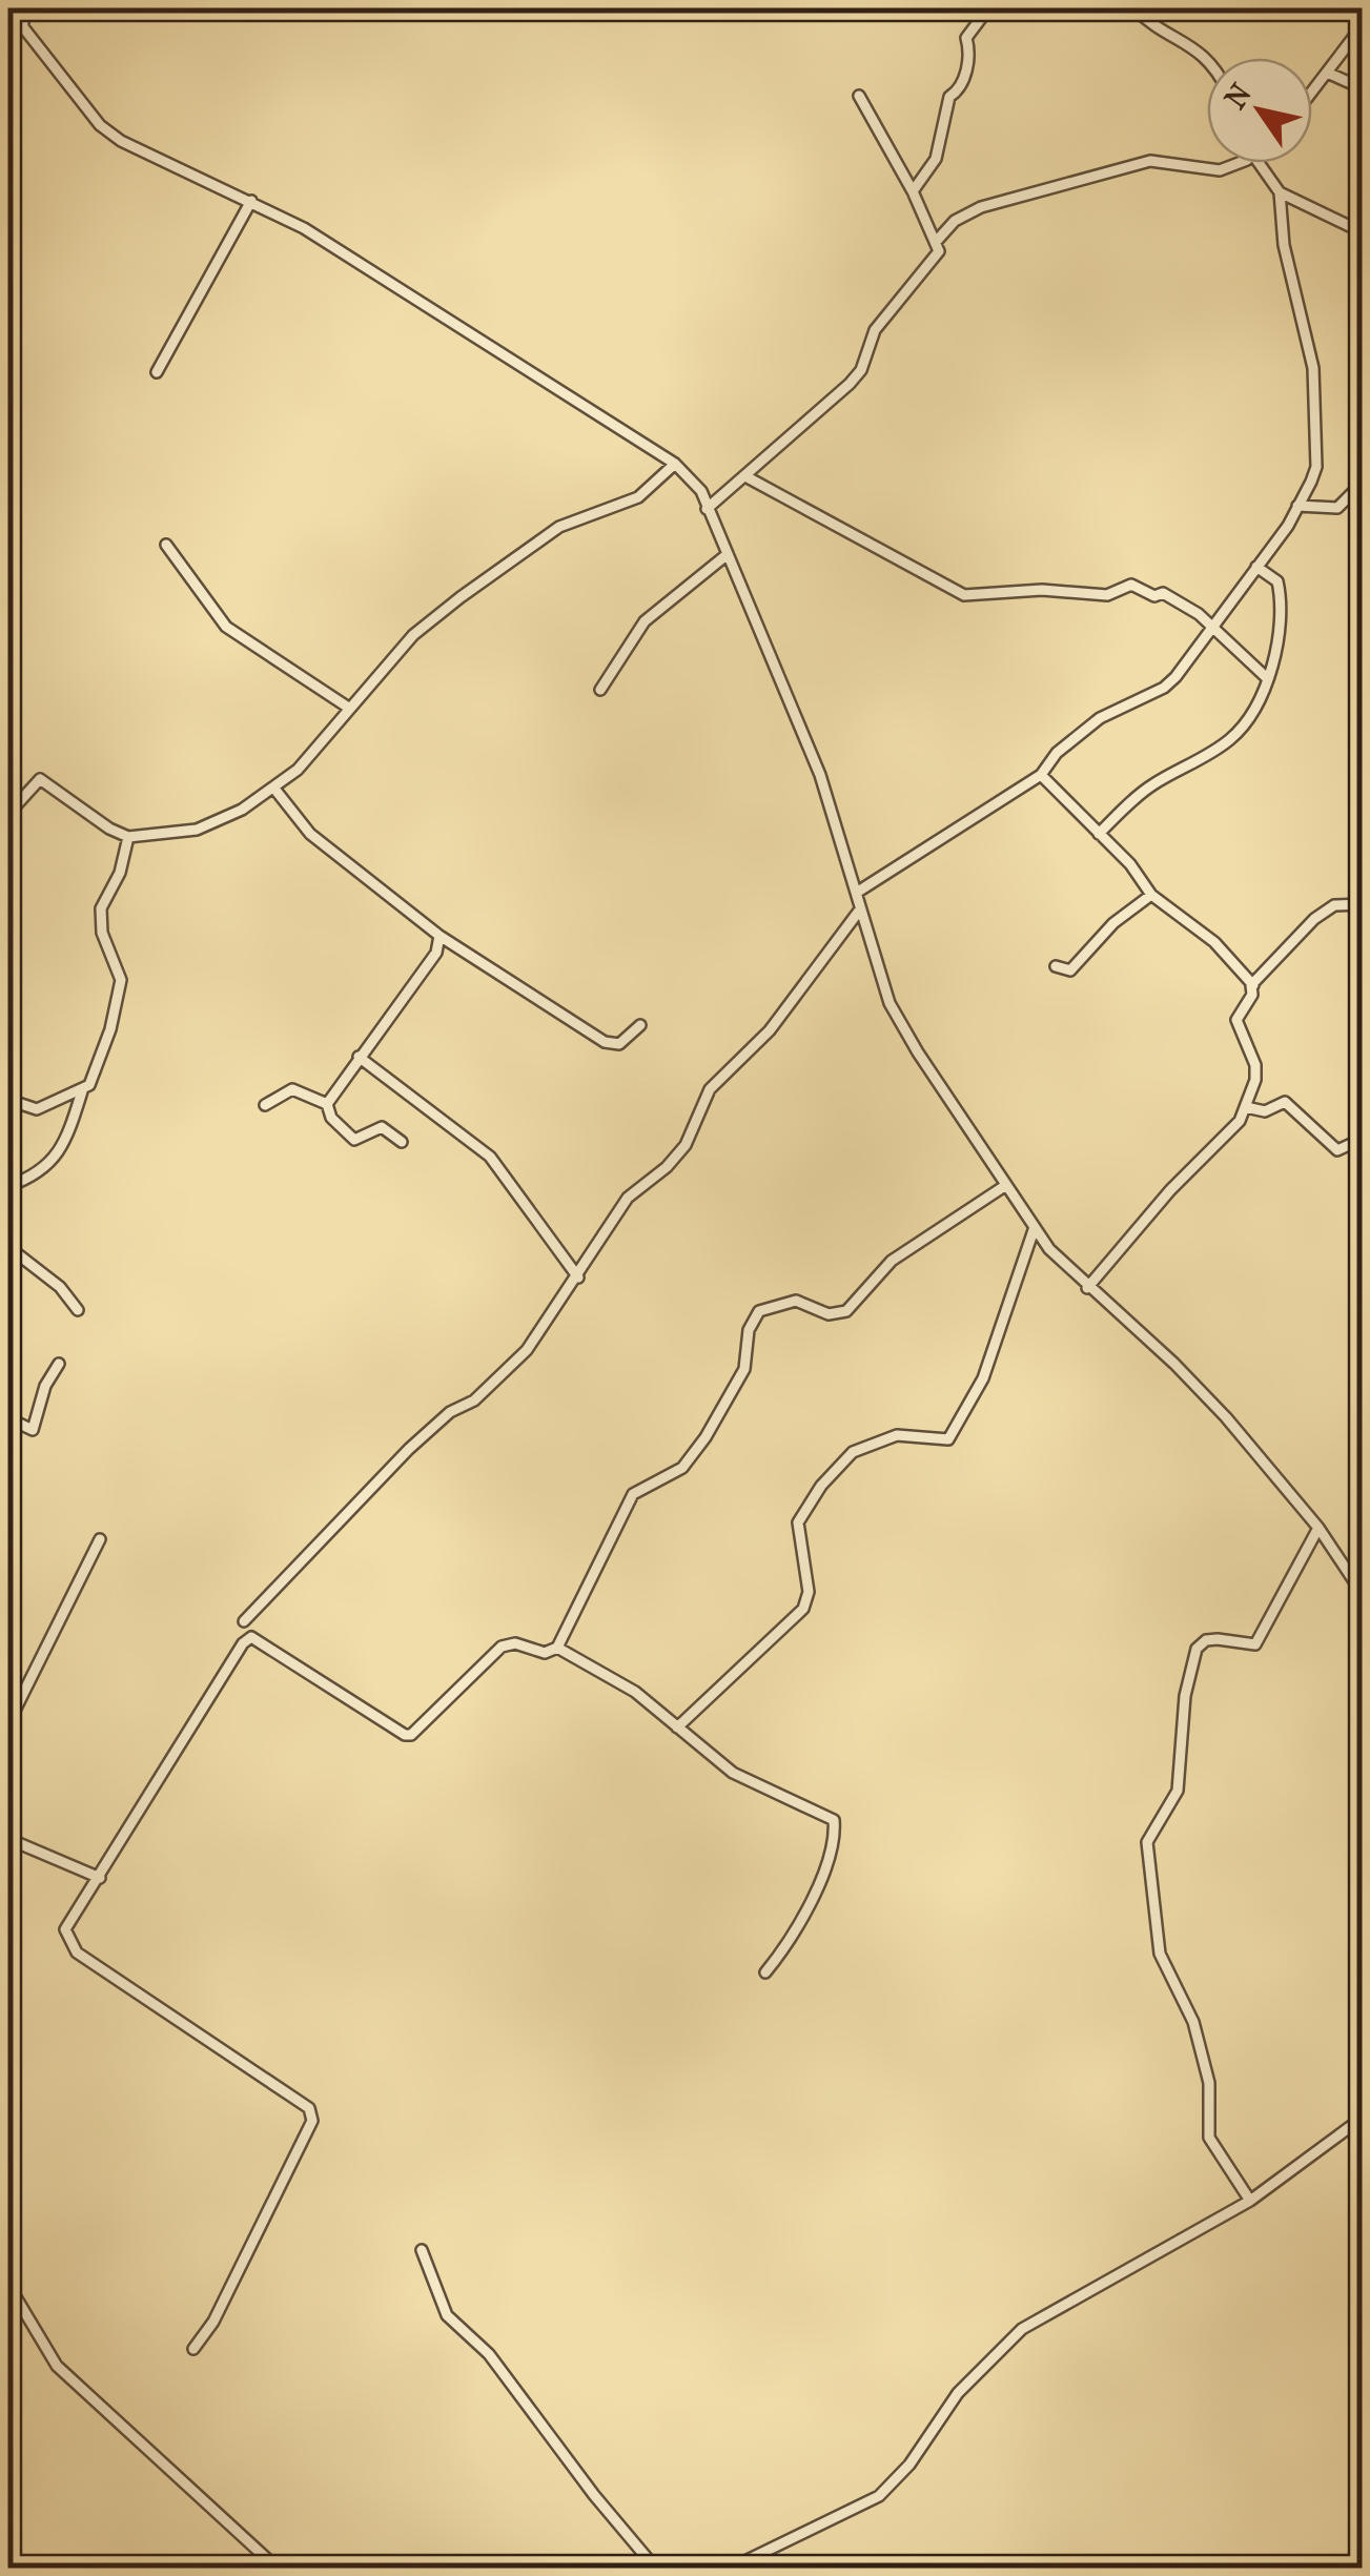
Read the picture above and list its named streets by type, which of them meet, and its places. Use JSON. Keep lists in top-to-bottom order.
{
  "north": "top left"
}
